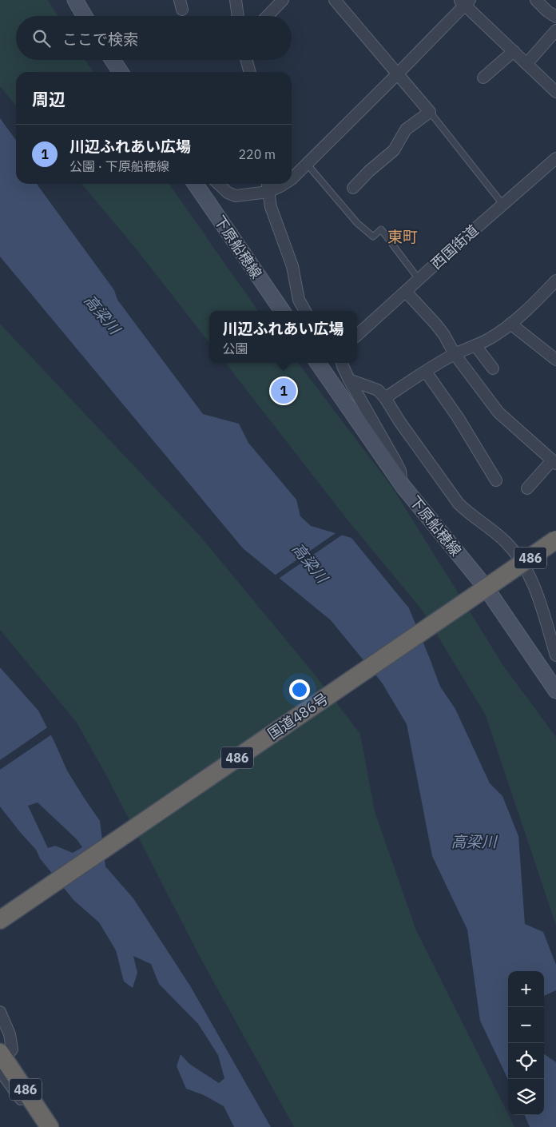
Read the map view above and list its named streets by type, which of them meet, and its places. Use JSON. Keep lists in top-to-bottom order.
{
  "streets": {
    "highway": ["486", "国道486号"],
    "main road": ["下原船穂線"],
    "street": ["西国街道"]
  },
  "crossings": [
    ["下原船穂線", "国道486号"]
  ],
  "districts": ["東町"],
  "water": ["高梁川"],
  "page": {
    "search": "ここで検索",
    "heading": "周辺",
    "list": [
      {
        "mark": "1",
        "name": "川辺ふれあい広場",
        "note": "公園 · 下原船穂線",
        "value": "220 m"
      }
    ],
    "popup": ["川辺ふれあい広場", "公園"],
    "pins": "1",
    "map_buttons": ["+", "−"]
  }
}
